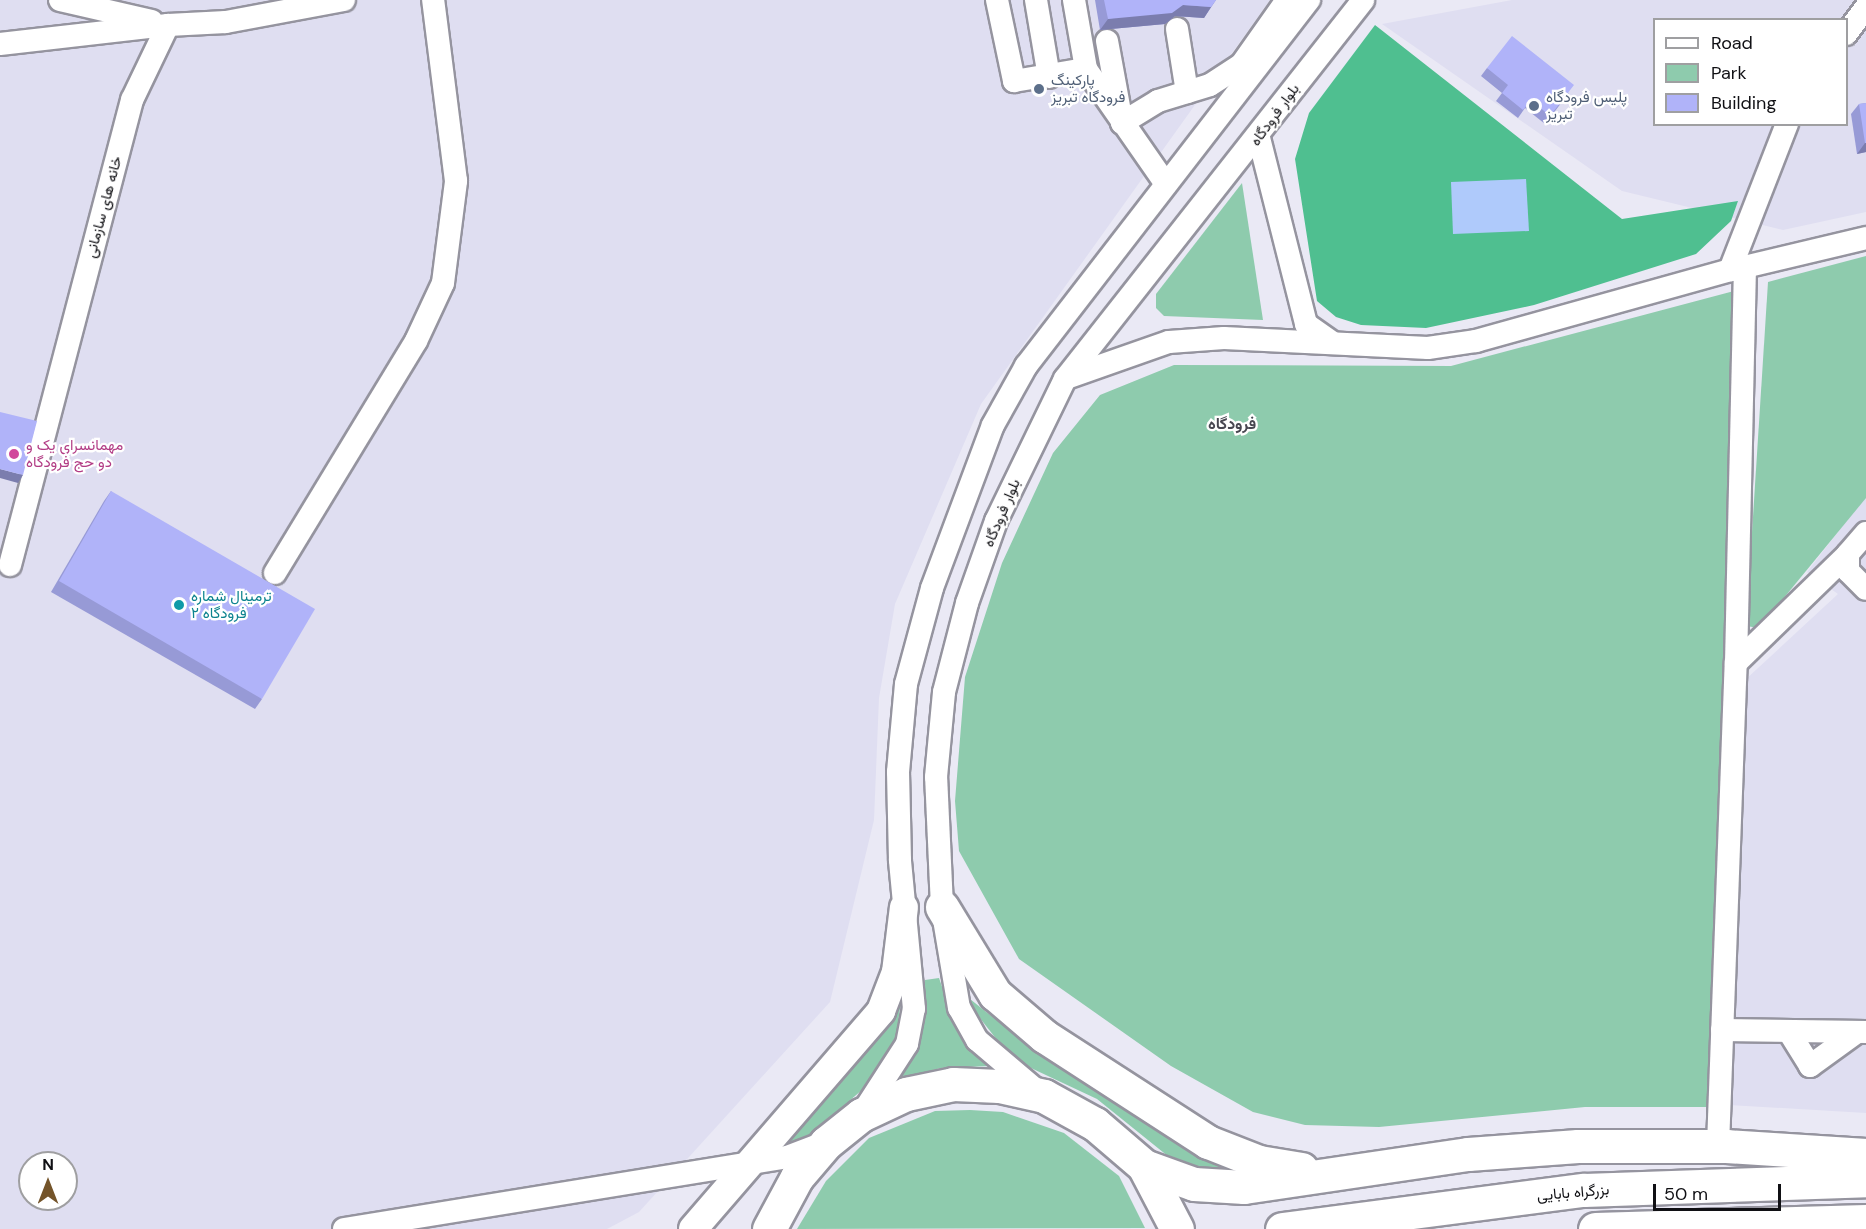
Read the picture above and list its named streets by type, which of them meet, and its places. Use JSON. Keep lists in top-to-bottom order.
{
  "streets": {
    "highway": ["بزرگراه بابایی"],
    "street": ["بلوار فرودگاه", "خانه های سازمانی"]
  },
  "districts": ["فرودگاه"],
  "places": [
    "پارکینگ فرودگاه تبریز",
    "پلیس فرودگاه تبریز",
    "مهمانسرای یک و دو حج فرودگاه",
    "ترمينال شماره ۲ فرودگاه"
  ],
  "legend": ["Road", "Park", "Building"],
  "scale_bar": "50 m",
  "north": "top"
}
